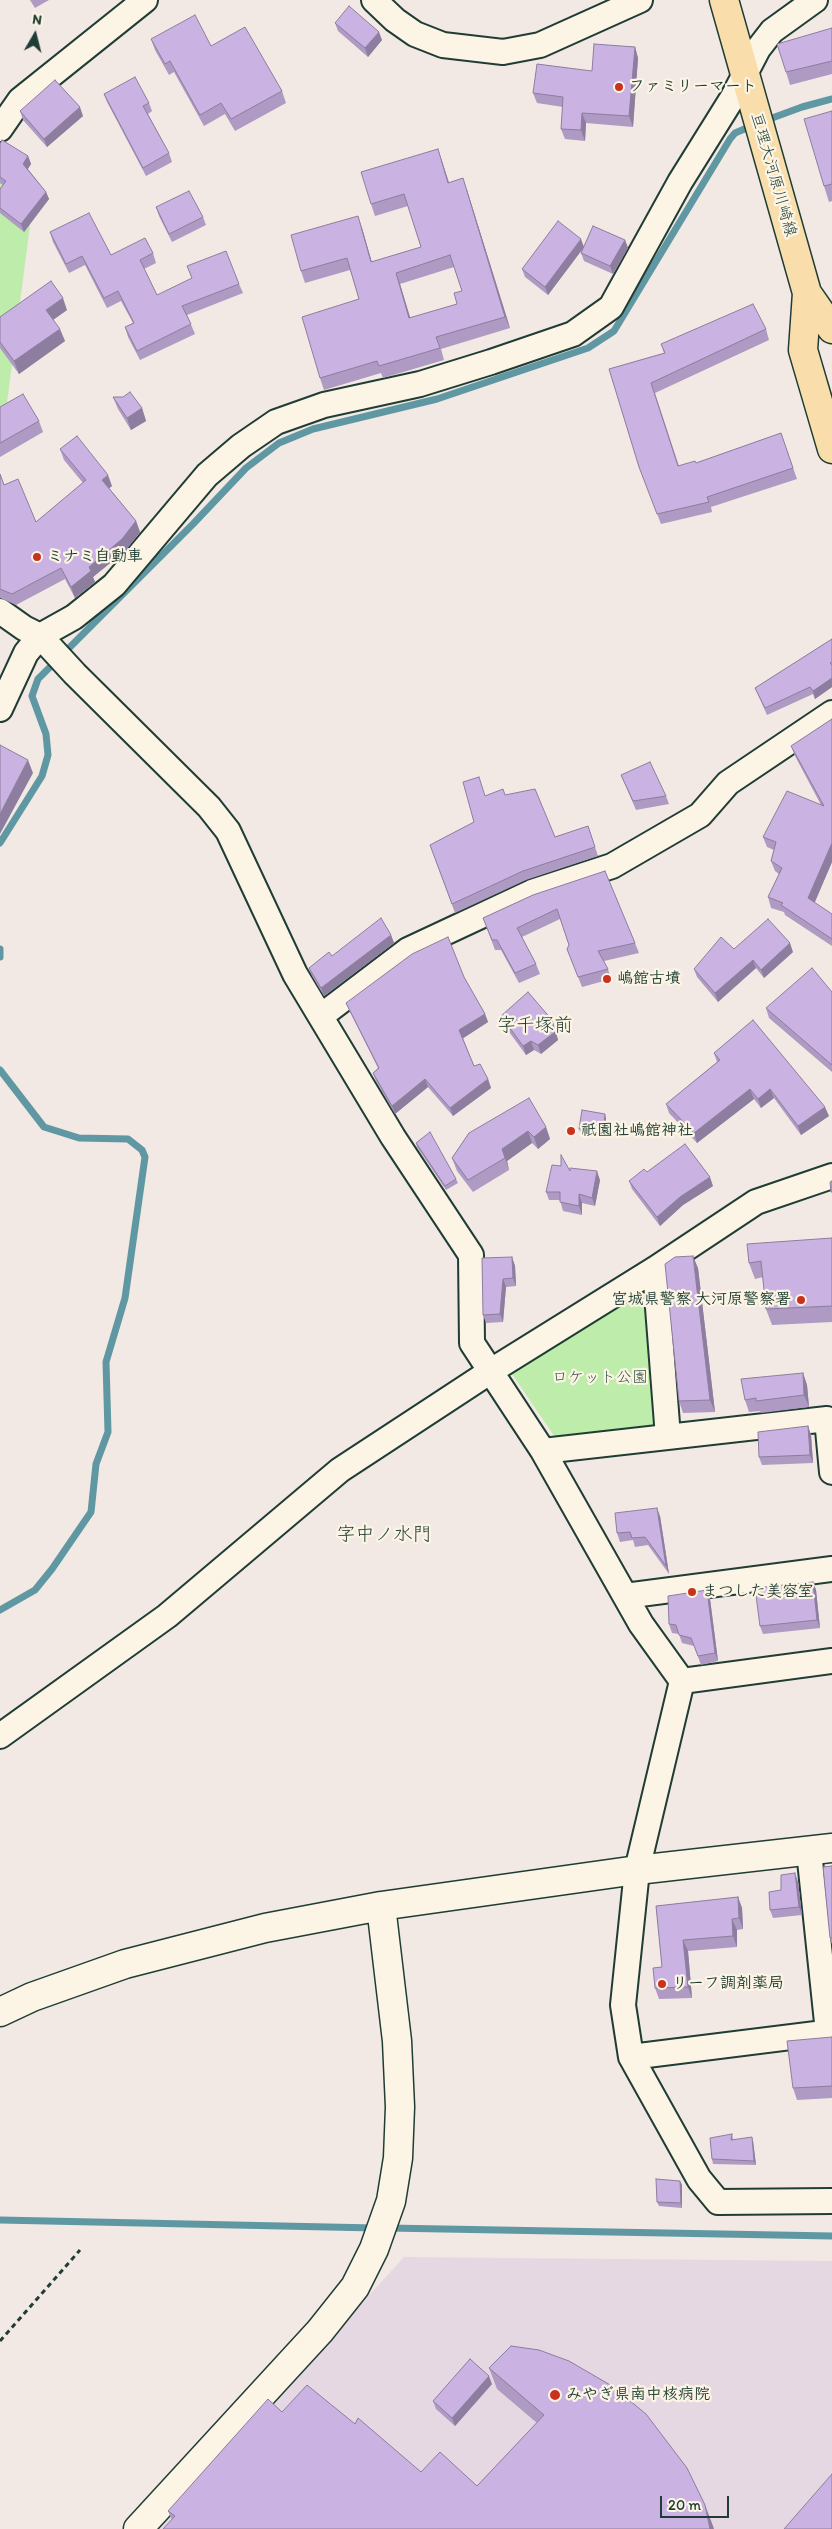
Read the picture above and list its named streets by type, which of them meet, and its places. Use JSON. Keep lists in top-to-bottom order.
{
  "streets": {
    "main road": ["亘理大河原川崎線"]
  },
  "districts": ["字千塚前", "字中ノ水門"],
  "parks": ["ロケット公園"],
  "places": [
    "ファミリーマート",
    "ミナミ自動車",
    "嶋館古墳",
    "祇園社嶋館神社",
    "宮城県警察 大河原警察署",
    "まつした美容室",
    "リーフ調剤薬局",
    "みやぎ県南中核病院"
  ],
  "scale_bar": "20 m",
  "north": "top"
}
